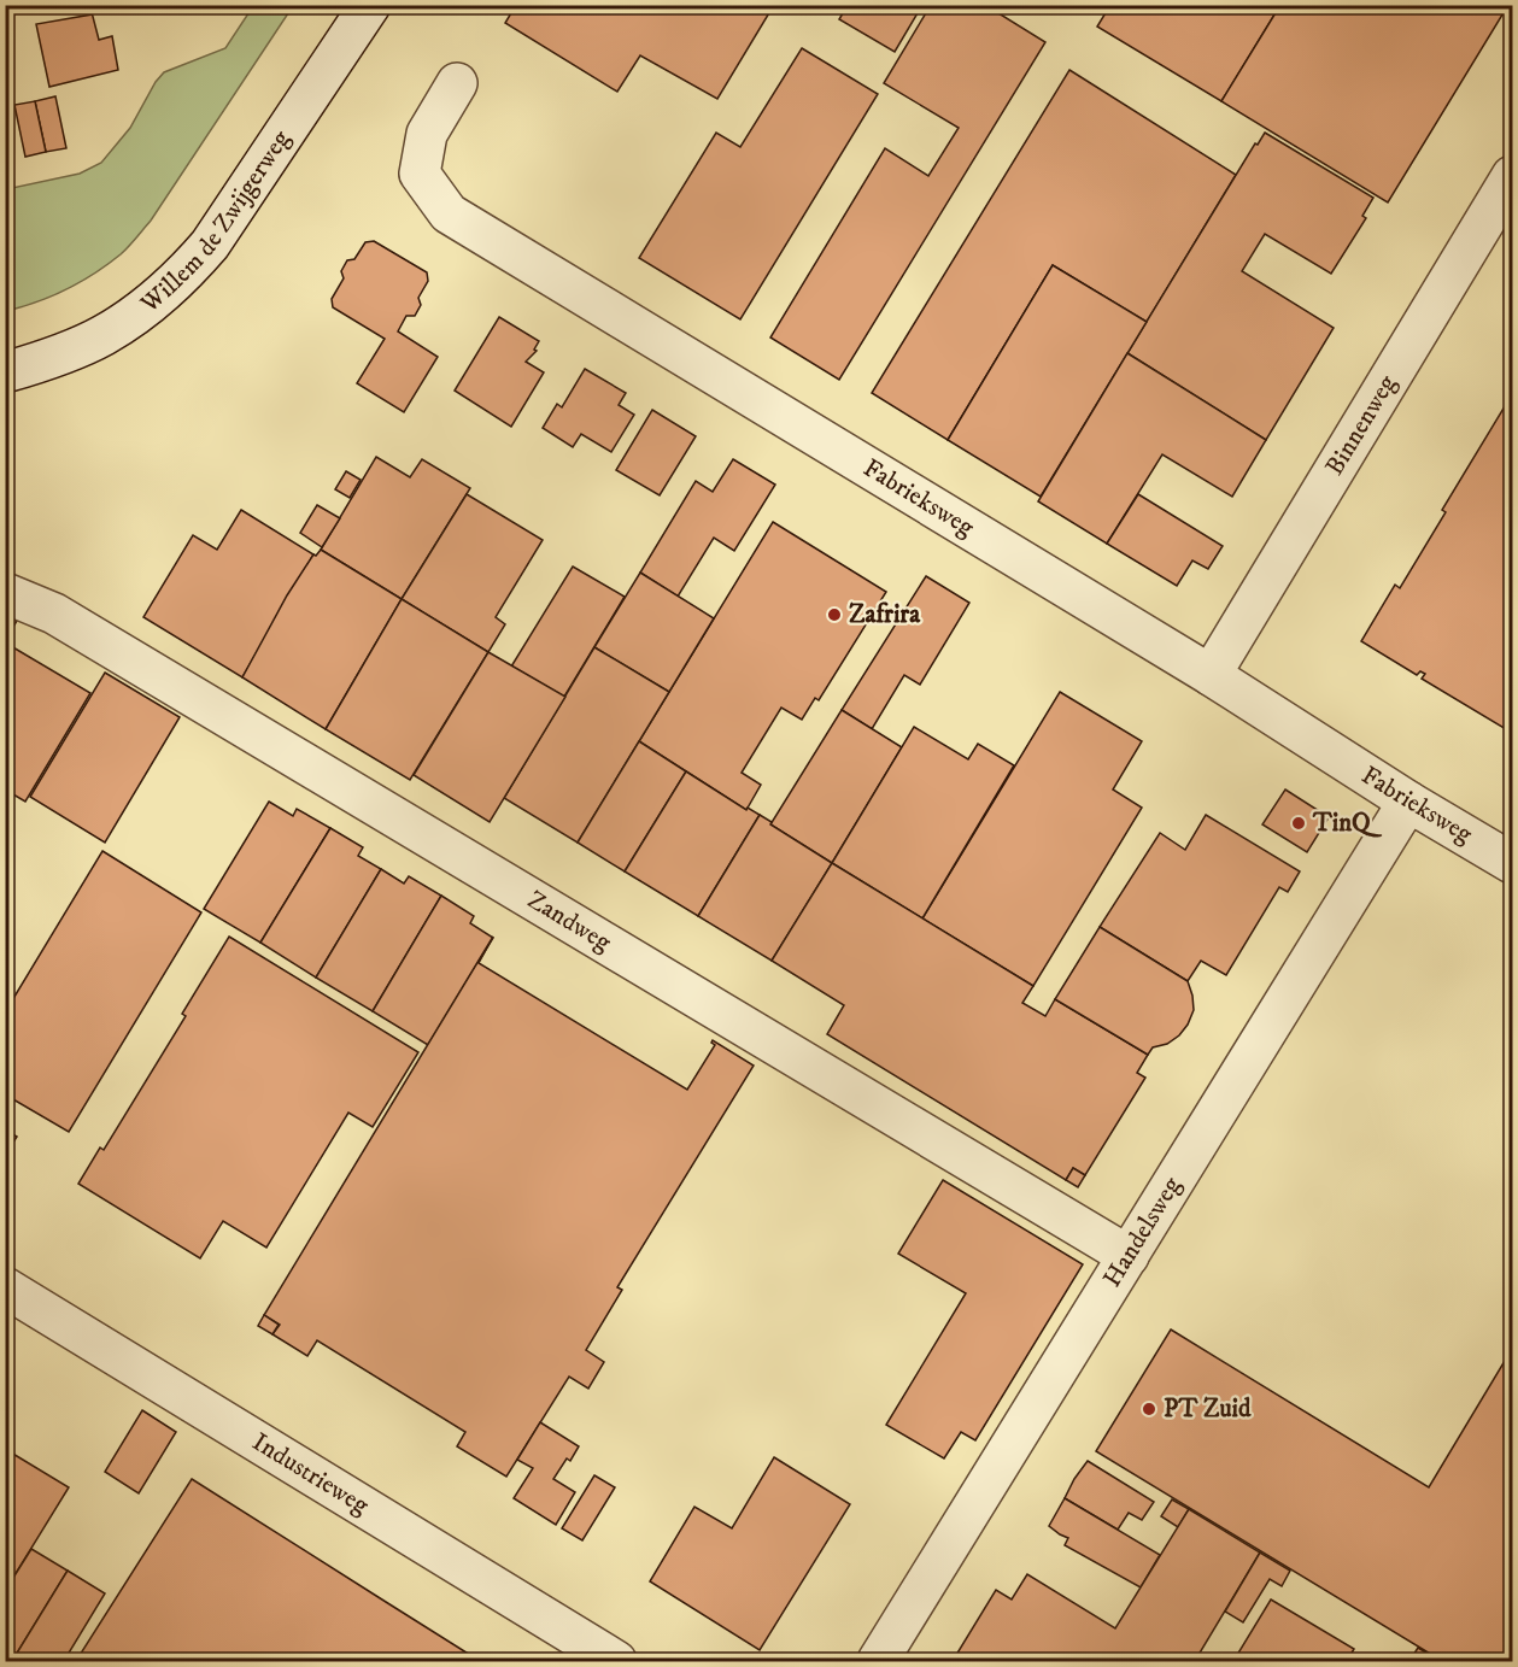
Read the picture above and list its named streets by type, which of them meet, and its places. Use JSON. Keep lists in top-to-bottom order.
{
  "streets": {
    "street": [
      "Willem de Zwijgerweg",
      "Binnenweg",
      "Fabrieksweg",
      "Zandweg",
      "Handelsweg",
      "Industrieweg"
    ]
  },
  "crossings": [
    ["Binnenweg", "Fabrieksweg"],
    ["Fabrieksweg", "Handelsweg"],
    ["Zandweg", "Handelsweg"]
  ],
  "places": ["Zafrira", "TinQ", "PT Zuid"]
}
